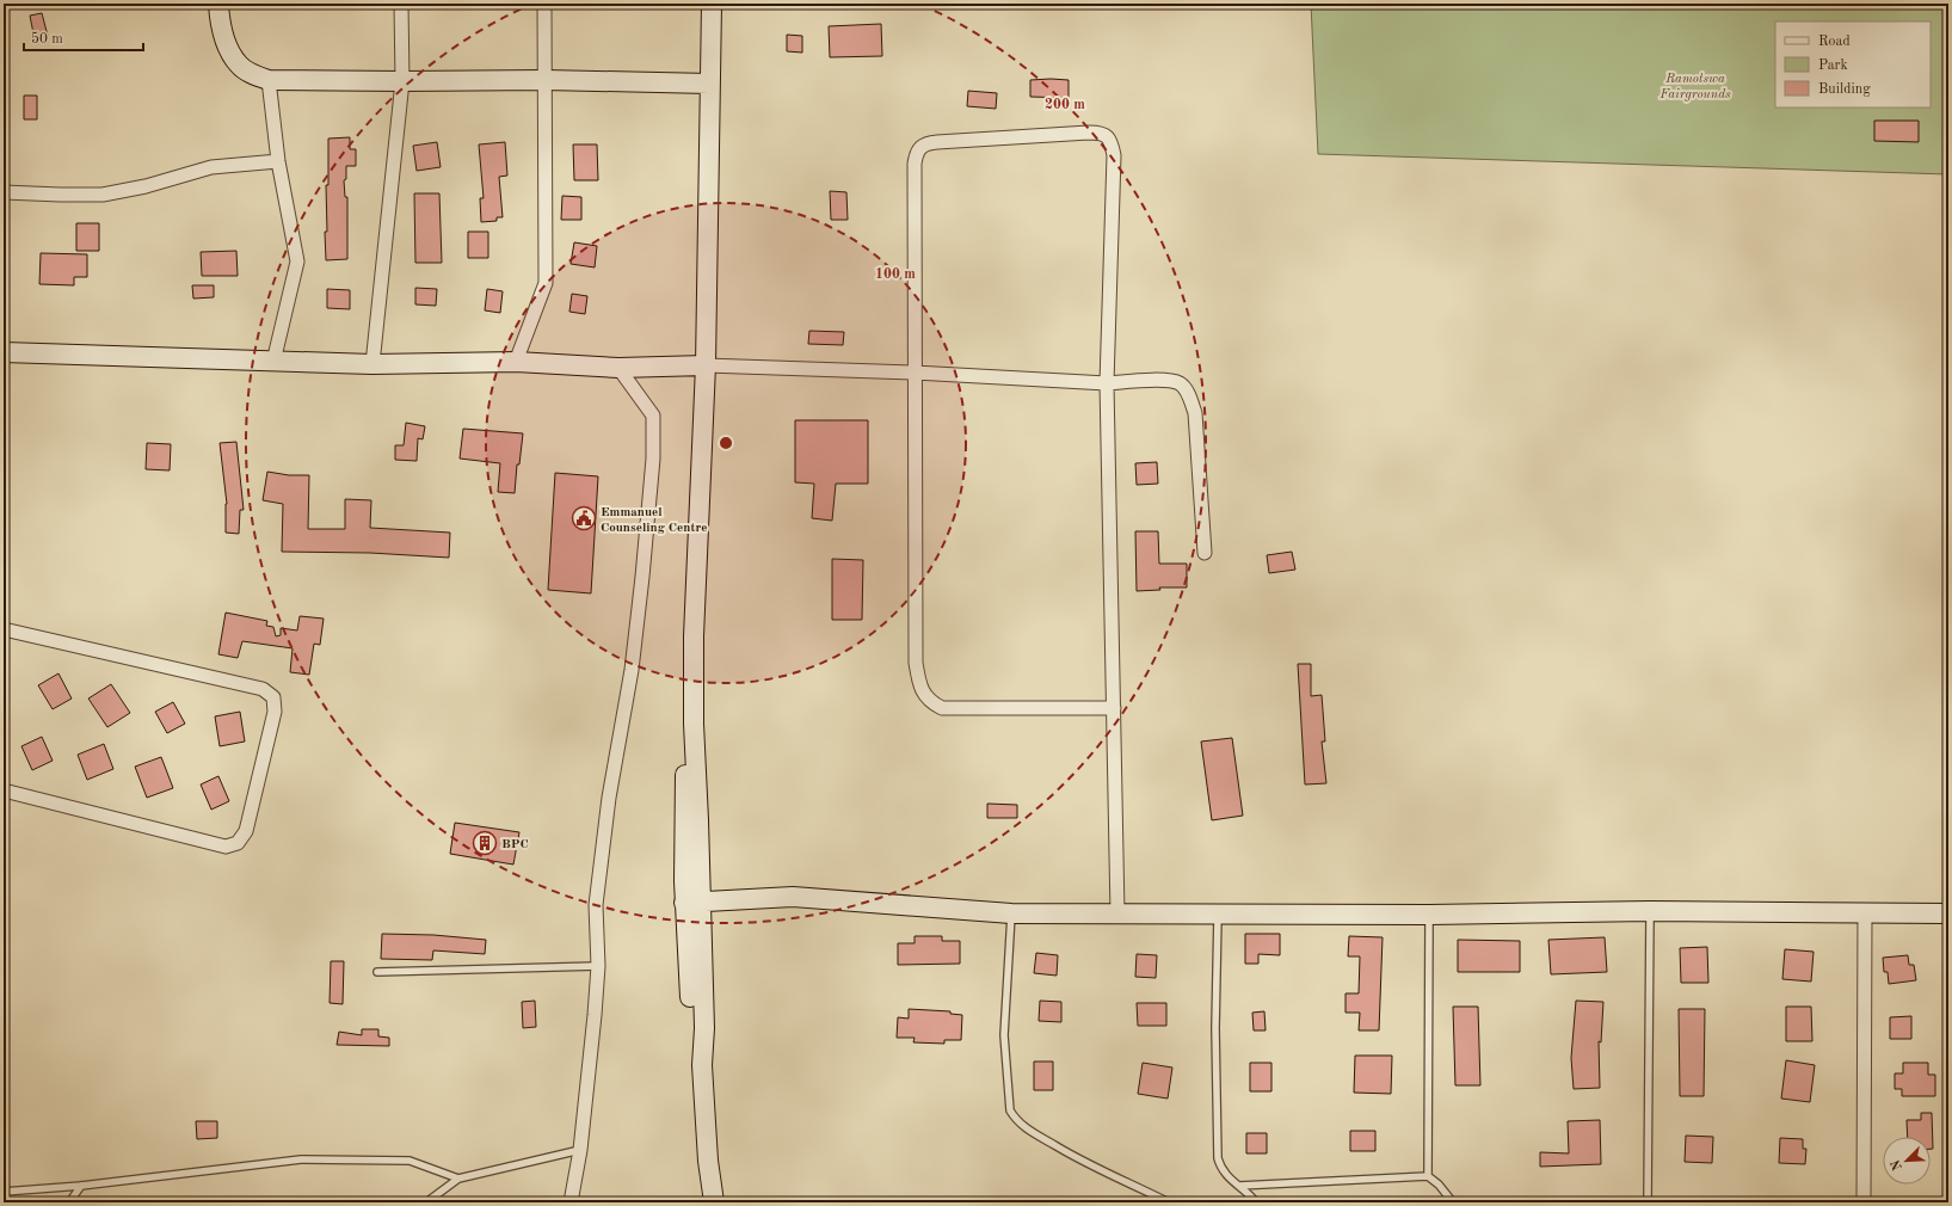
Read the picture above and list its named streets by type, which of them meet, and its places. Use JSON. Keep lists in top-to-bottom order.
{
  "parks": ["Ramotswa Fairgrounds"],
  "places": {
    "public building": ["Emmanuel Counseling Centre"],
    "building": ["BPC"]
  },
  "legend": ["Road", "Park", "Building"],
  "scale_bar": "50 m",
  "north": "bottom left",
  "rings": ["200 m", "100 m"]
}
